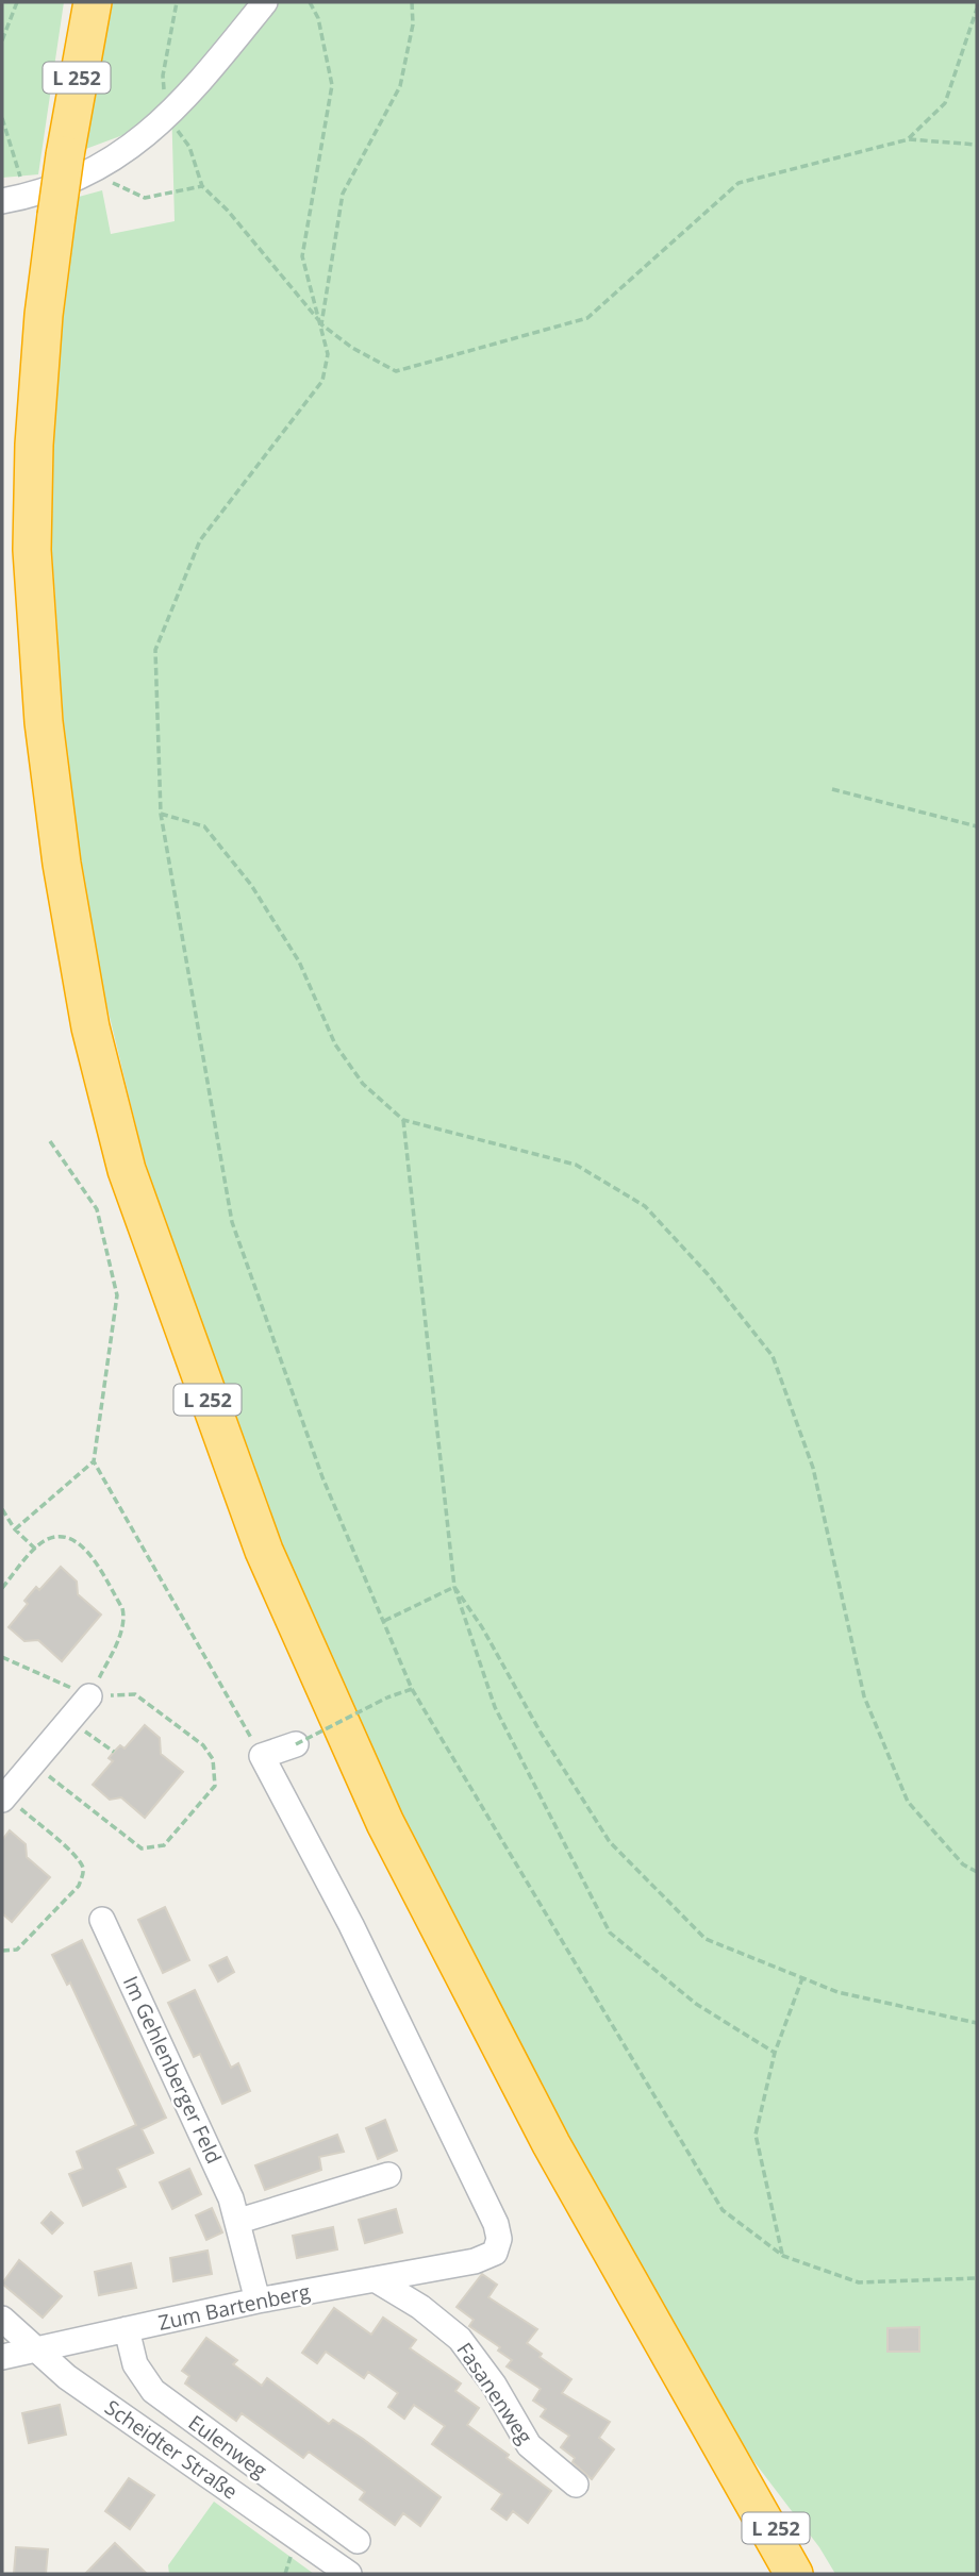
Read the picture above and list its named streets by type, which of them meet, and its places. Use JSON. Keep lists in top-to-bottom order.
{
  "streets": {
    "highway": ["L 252"],
    "street": [
      "Im Gehlenberger Feld",
      "Zum Bartenberg",
      "Fasanenweg",
      "Eulenweg",
      "Scheidter Straße"
    ]
  },
  "crossings": [
    ["Im Gehlenberger Feld", "Zum Bartenberg"],
    ["Zum Bartenberg", "Fasanenweg"],
    ["Zum Bartenberg", "Eulenweg"],
    ["Zum Bartenberg", "Scheidter Straße"]
  ]
}
